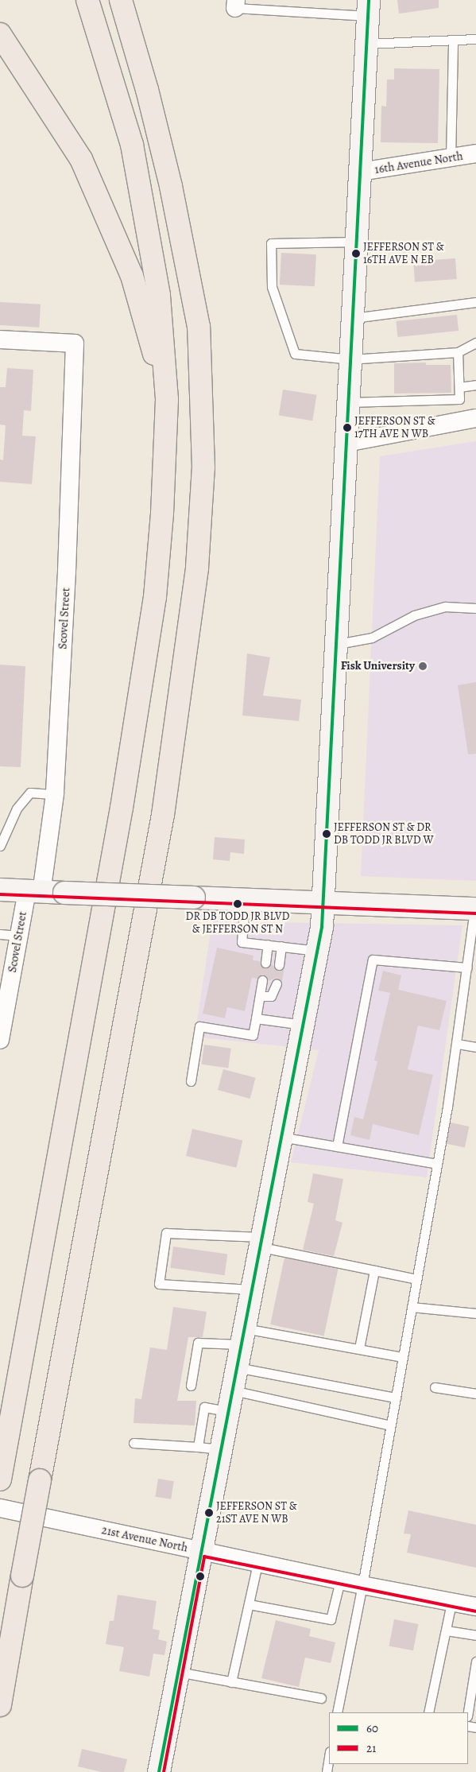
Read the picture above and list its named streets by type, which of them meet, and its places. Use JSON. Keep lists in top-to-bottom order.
{
  "streets": {
    "street": ["16th Avenue North", "Scovel Street", "21st Avenue North"]
  },
  "places": [
    "JEFFERSON ST & 16TH AVE N EB",
    "JEFFERSON ST & 17TH AVE N WB",
    "Fisk University",
    "JEFFERSON ST & DR DB TODD JR BLVD W",
    "DR DB TODD JR BLVD & JEFFERSON ST N",
    "JEFFERSON ST & 21ST AVE N WB"
  ],
  "lines": ["transit line 60", "transit line 21"],
  "legend": ["60", "21"]
}
